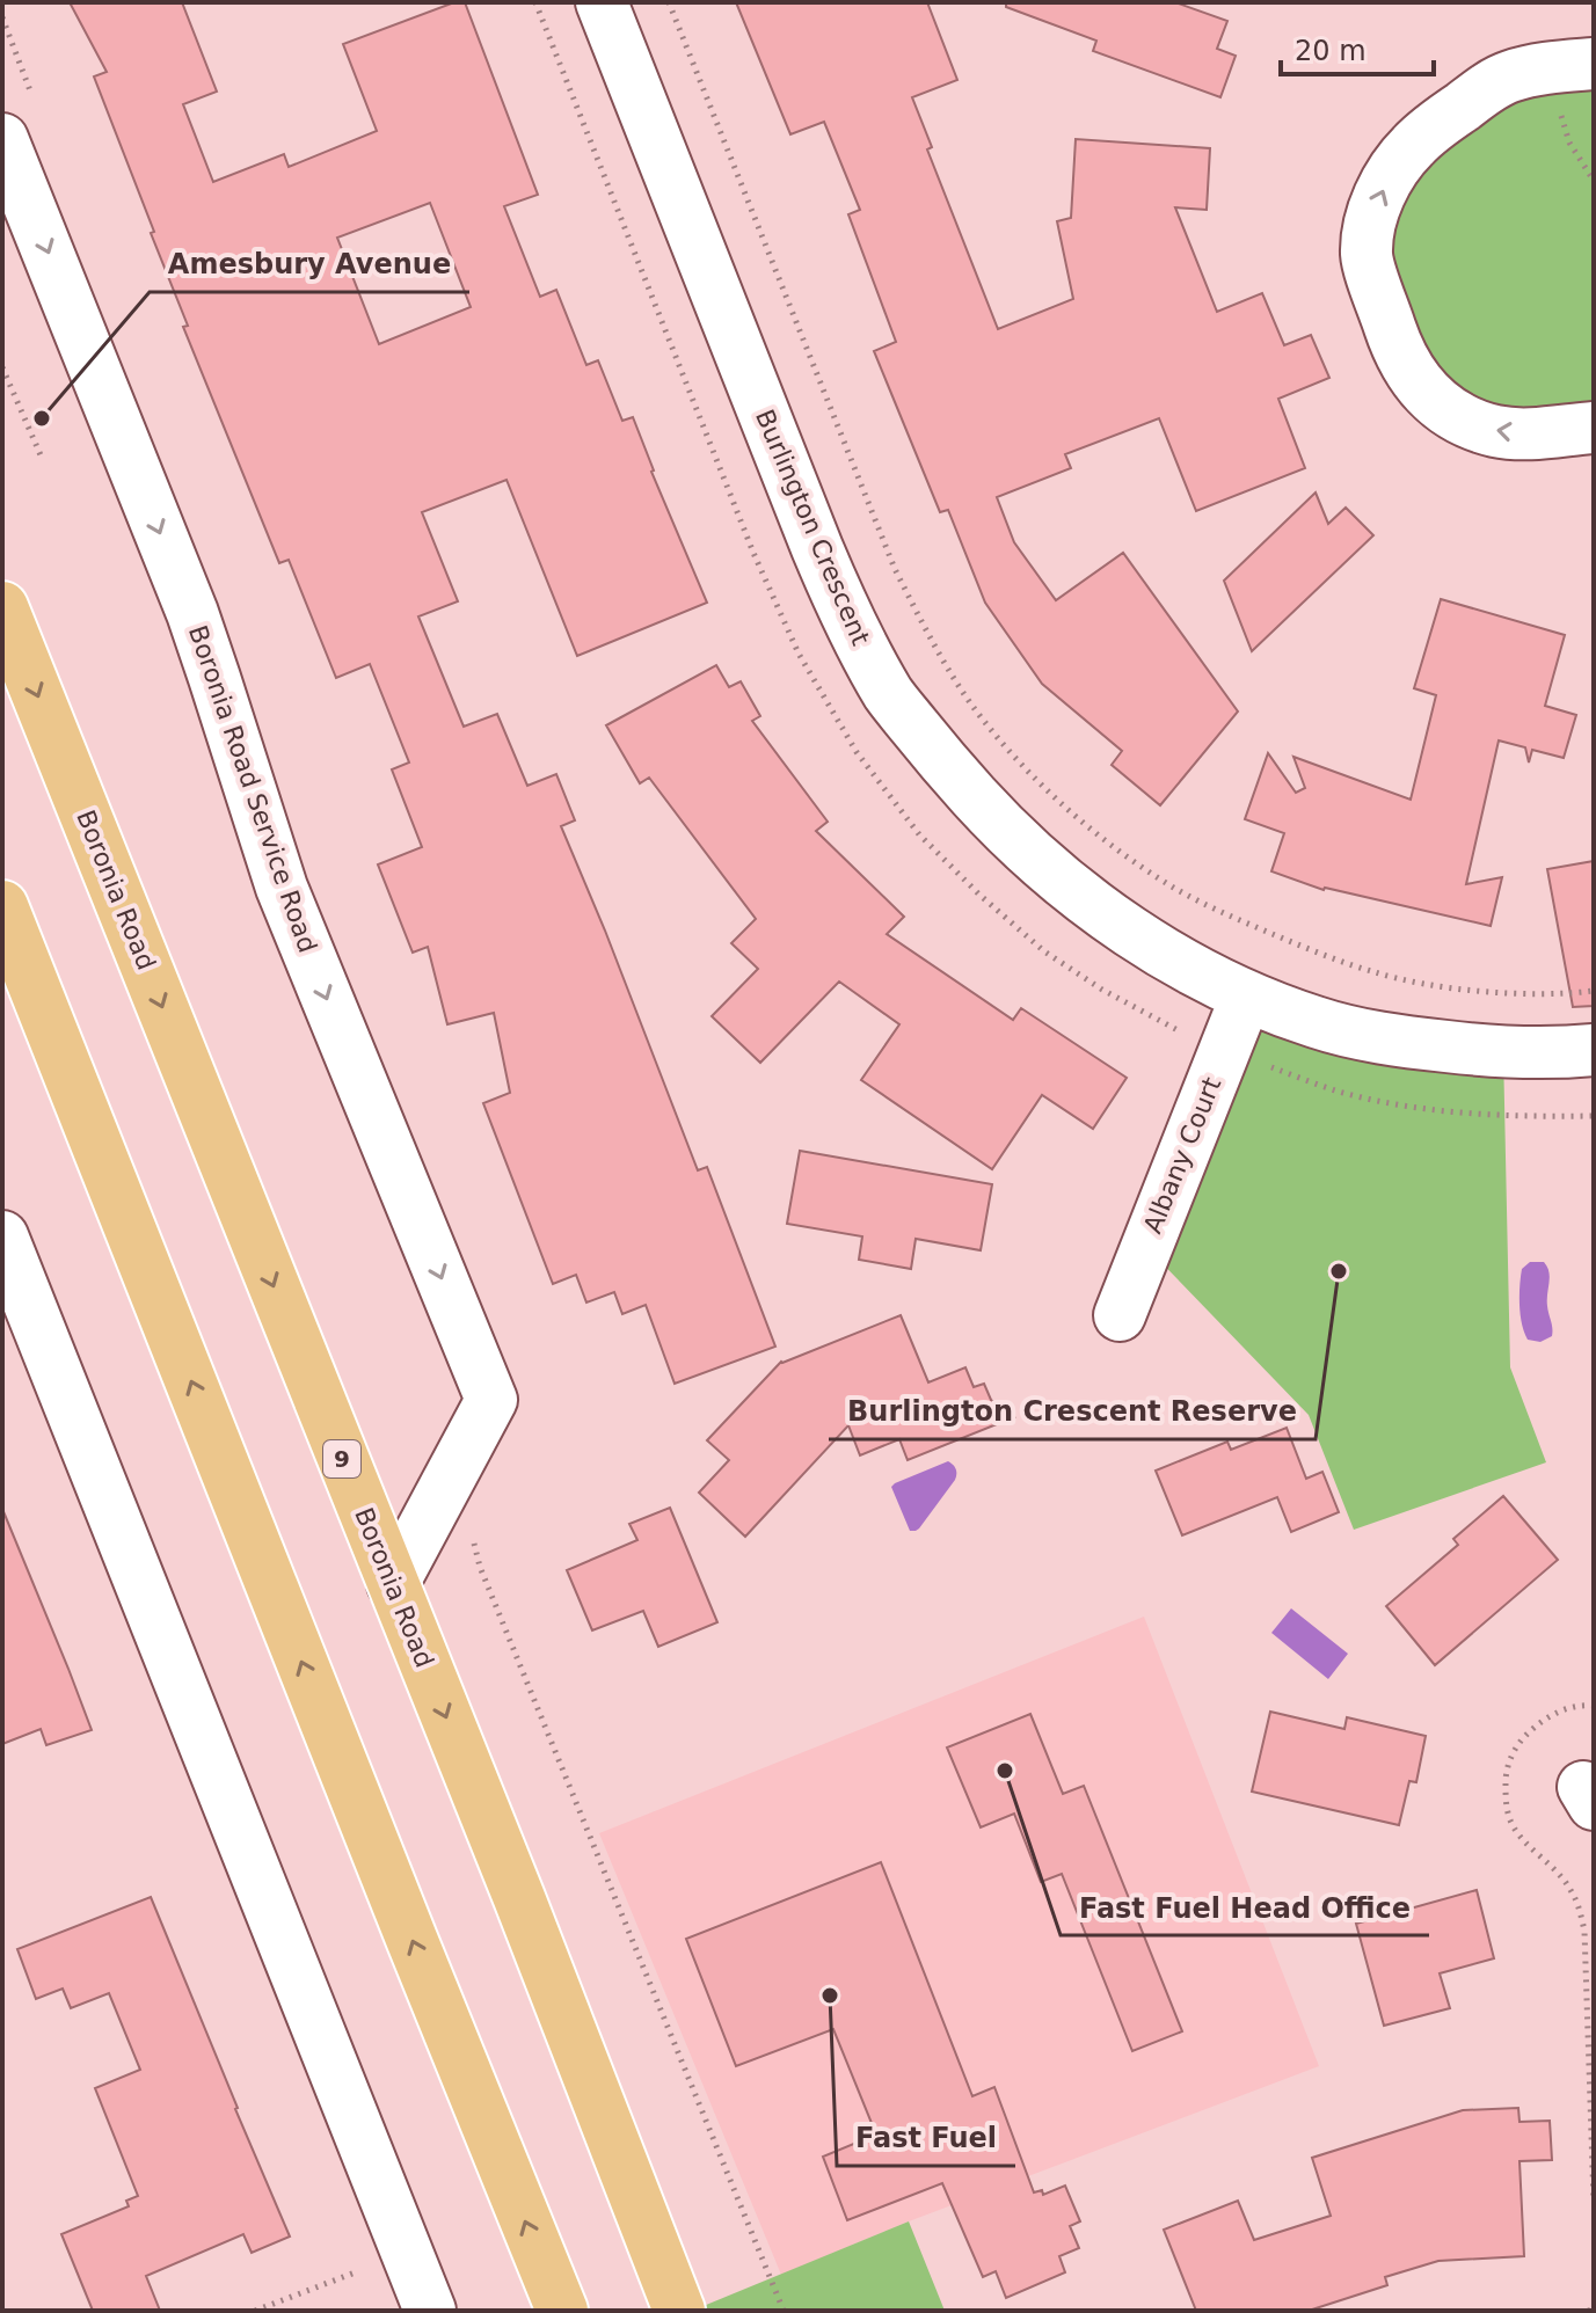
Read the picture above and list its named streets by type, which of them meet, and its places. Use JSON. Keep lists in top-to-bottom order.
{
  "streets": {
    "main road": ["Boronia Road", "9"],
    "street": ["Burlington Crescent", "Boronia Road Service Road", "Albany Court"]
  },
  "crossings": [
    ["Burlington Crescent", "Albany Court"],
    ["Boronia Road Service Road", "Boronia Road"]
  ],
  "one_way": ["Boronia Road Service Road"],
  "places": [
    "Amesbury Avenue",
    "Burlington Crescent Reserve",
    "Fast Fuel Head Office",
    "Fast Fuel"
  ],
  "scale_bar": "20 m"
}
